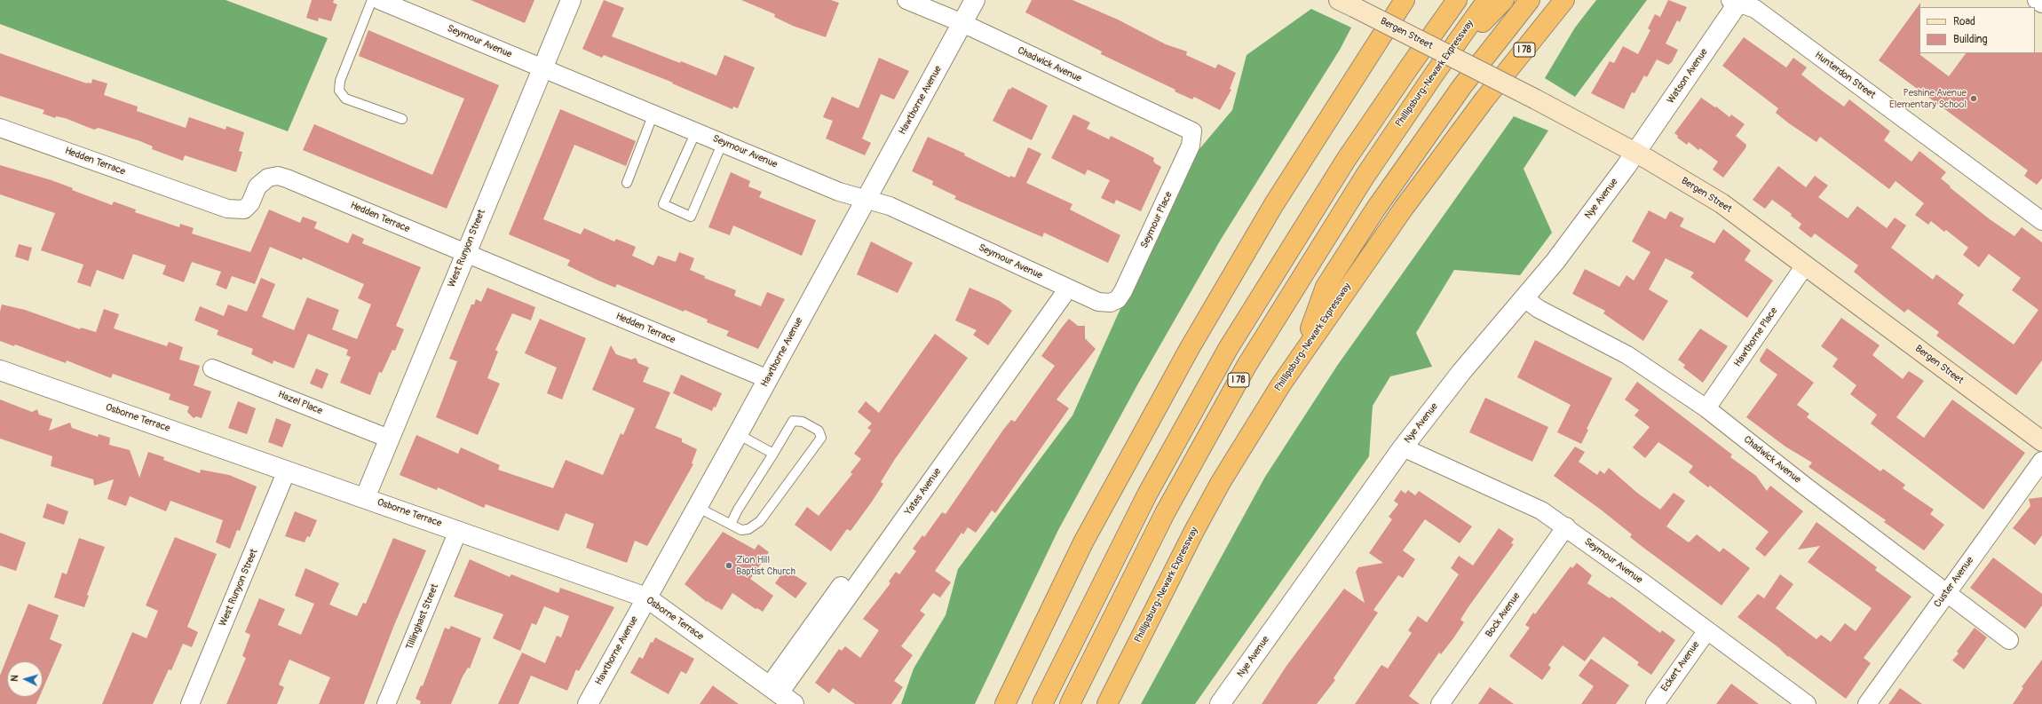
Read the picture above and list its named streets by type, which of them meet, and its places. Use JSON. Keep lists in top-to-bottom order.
{
  "streets": {
    "highway": ["I 78", "Phillipsburg-Newark Expressway"],
    "main road": ["Bergen Street"],
    "street": [
      "Seymour Avenue",
      "Chadwick Avenue",
      "Hunterdon Street",
      "Watson Avenue",
      "Hawthorne Avenue",
      "Hedden Terrace",
      "Nye Avenue",
      "Seymour Place",
      "West Runyon Street",
      "Hawthorne Place",
      "Hazel Place",
      "Osborne Terrace",
      "Yates Avenue",
      "Custer Avenue",
      "Bock Avenue",
      "Tillinghast Street",
      "Eckert Avenue"
    ]
  },
  "crossings": [
    ["Bergen Street", "Watson Avenue"],
    ["Bergen Street", "Nye Avenue"],
    ["Bergen Street", "Hawthorne Place"],
    ["Seymour Avenue", "Hawthorne Avenue"],
    ["Seymour Avenue", "Nye Avenue"],
    ["Seymour Avenue", "Seymour Place"],
    ["Seymour Avenue", "West Runyon Street"],
    ["Seymour Avenue", "Yates Avenue"],
    ["Seymour Avenue", "Bock Avenue"],
    ["Seymour Avenue", "Eckert Avenue"],
    ["Chadwick Avenue", "Hawthorne Avenue"],
    ["Chadwick Avenue", "Nye Avenue"],
    ["Chadwick Avenue", "Seymour Place"],
    ["Chadwick Avenue", "Hawthorne Place"],
    ["Chadwick Avenue", "Custer Avenue"],
    ["Hunterdon Street", "Watson Avenue"],
    ["Watson Avenue", "Nye Avenue"],
    ["Hawthorne Avenue", "Hedden Terrace"],
    ["Hawthorne Avenue", "Osborne Terrace"],
    ["Hedden Terrace", "West Runyon Street"],
    ["West Runyon Street", "Hazel Place"],
    ["West Runyon Street", "Osborne Terrace"],
    ["Osborne Terrace", "Yates Avenue"],
    ["Osborne Terrace", "Tillinghast Street"]
  ],
  "places": ["Peshine Avenue Elementary School", "Zion Hill Baptist Church"],
  "legend": ["Road", "Building"],
  "north": "left"
}
